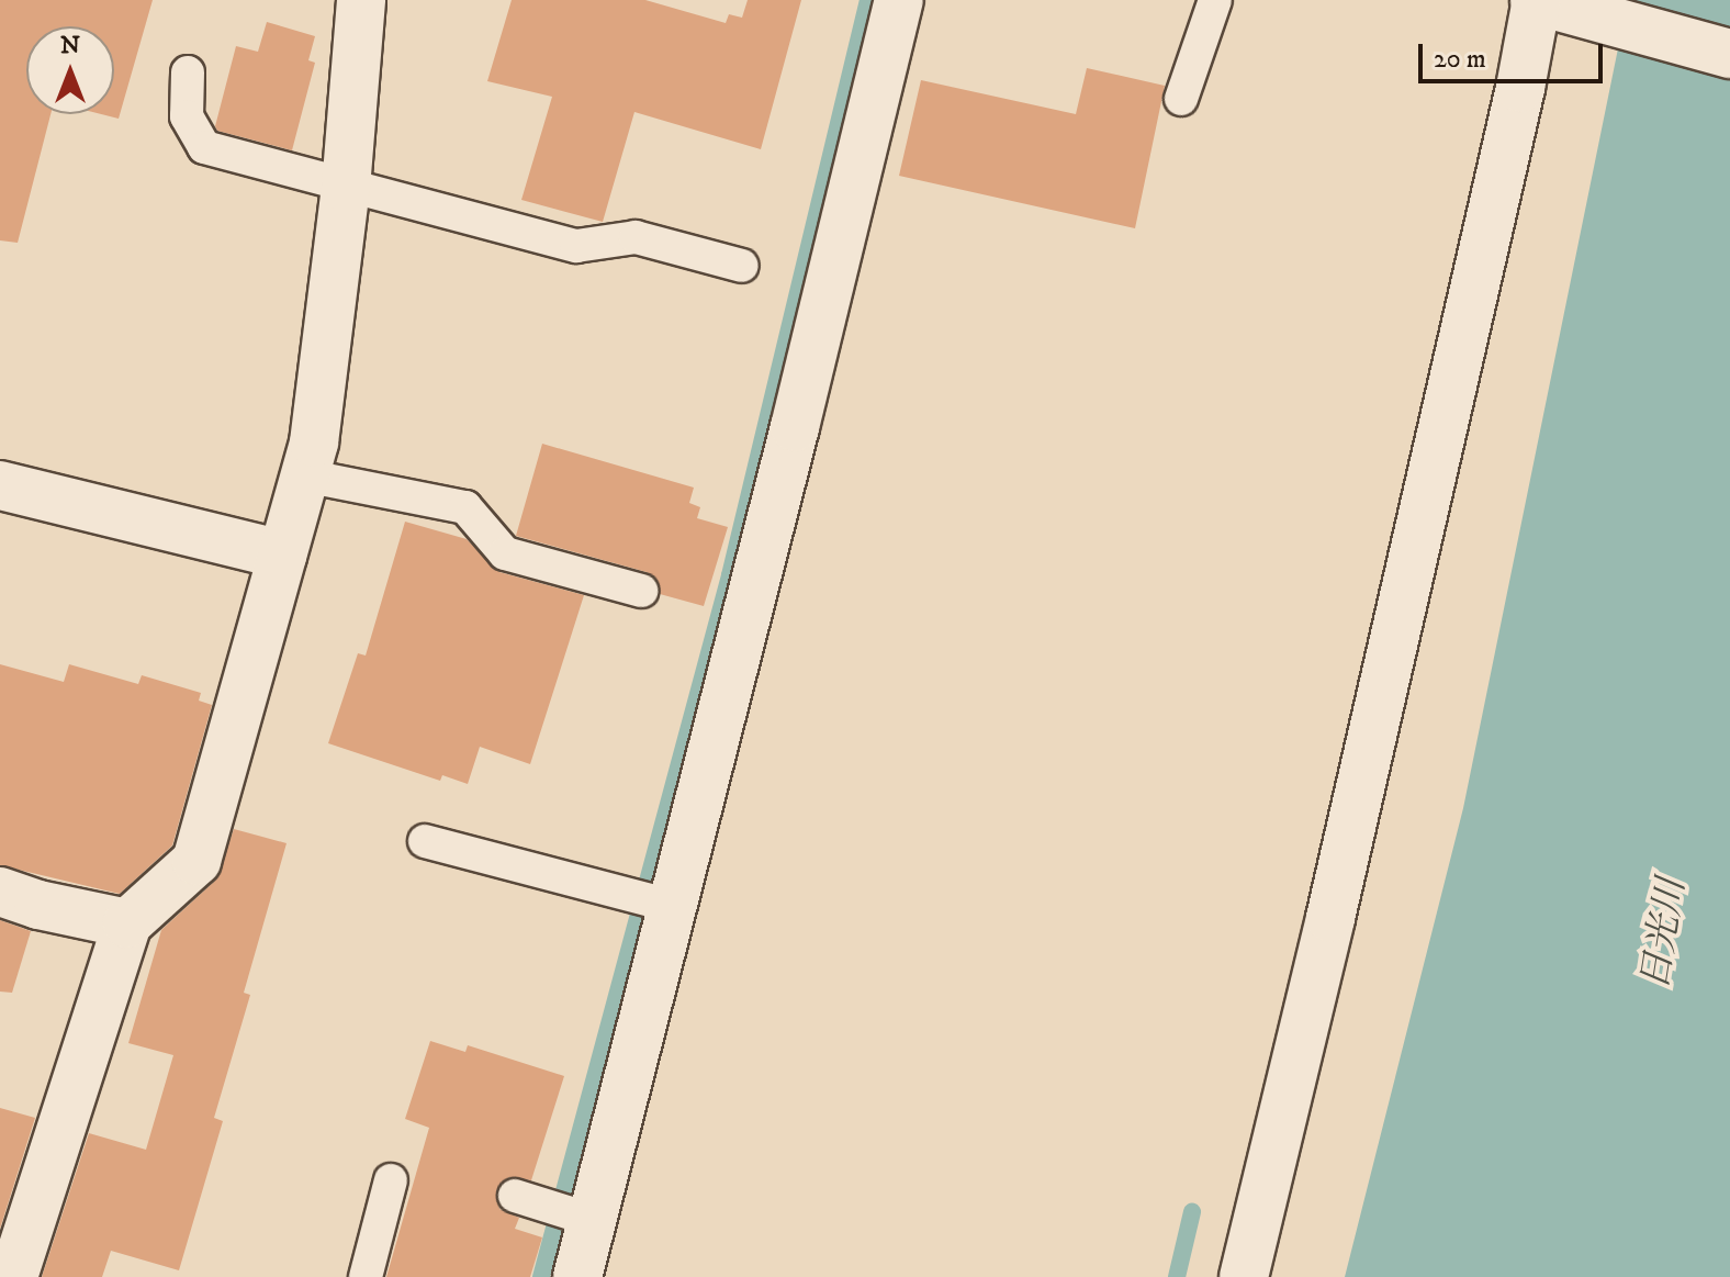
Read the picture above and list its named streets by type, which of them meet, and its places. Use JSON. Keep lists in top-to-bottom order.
{
  "water": ["日光川"],
  "scale_bar": "20 m",
  "north": "top"
}
